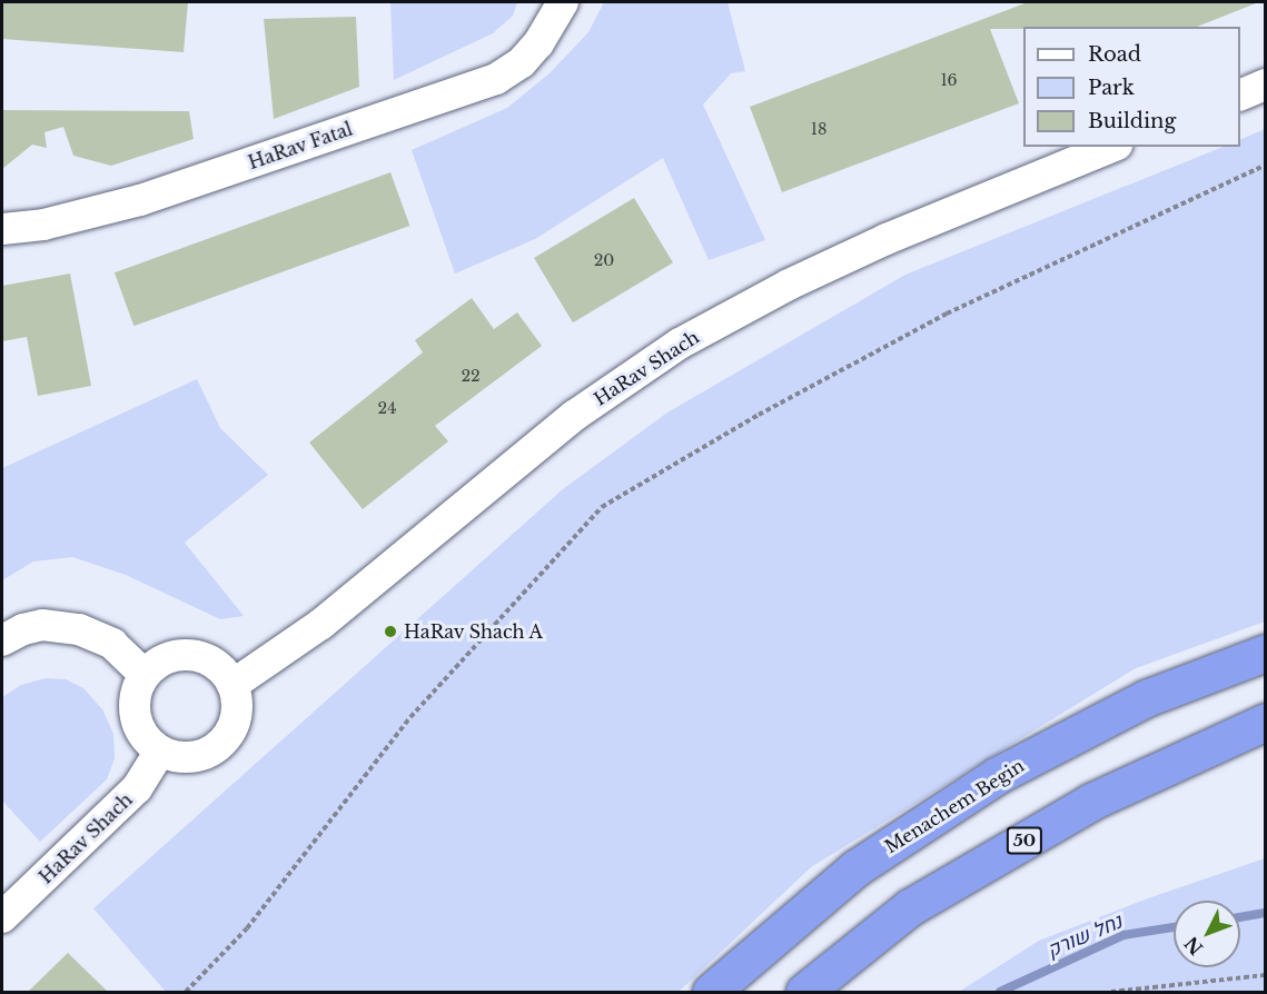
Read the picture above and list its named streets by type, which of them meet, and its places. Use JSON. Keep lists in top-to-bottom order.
{
  "streets": {
    "highway": ["Menachem Begin", "50"],
    "street": ["HaRav Fatal", "HaRav Shach"]
  },
  "water": ["נחל שורק"],
  "places": ["HaRav Shach A"],
  "house_numbers": [
    "16",
    "18",
    "20",
    "22",
    "24"
  ],
  "legend": ["Road", "Park", "Building"],
  "north": "bottom left"
}
